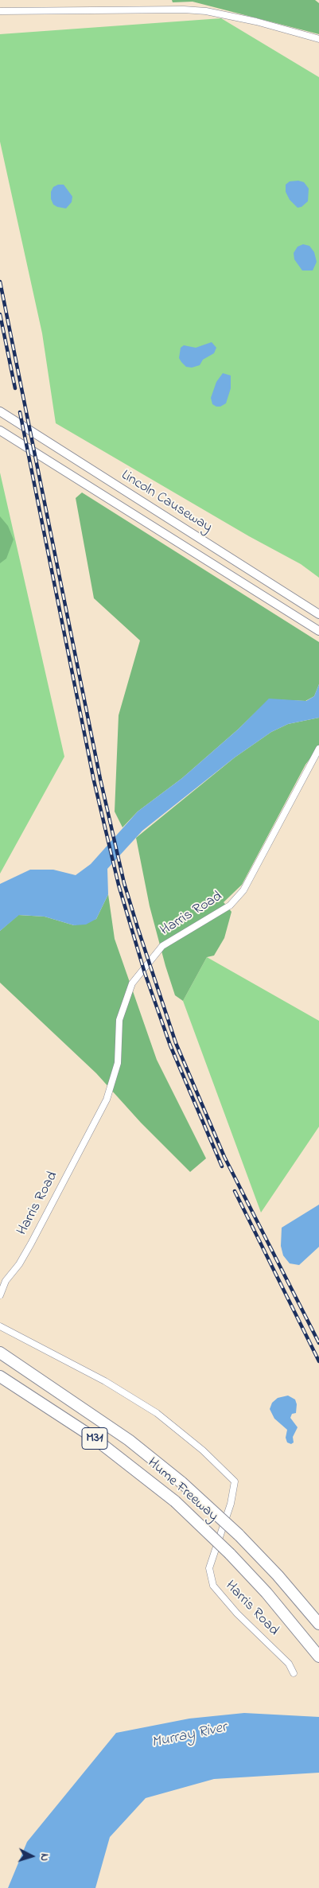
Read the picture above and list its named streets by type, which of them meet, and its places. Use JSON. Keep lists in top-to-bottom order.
{
  "streets": {
    "highway": ["M31", "Hume Freeway"],
    "main road": ["Lincoln Causeway"],
    "street": ["Harris Road"]
  },
  "water": ["Murray River"],
  "north": "right"
}
